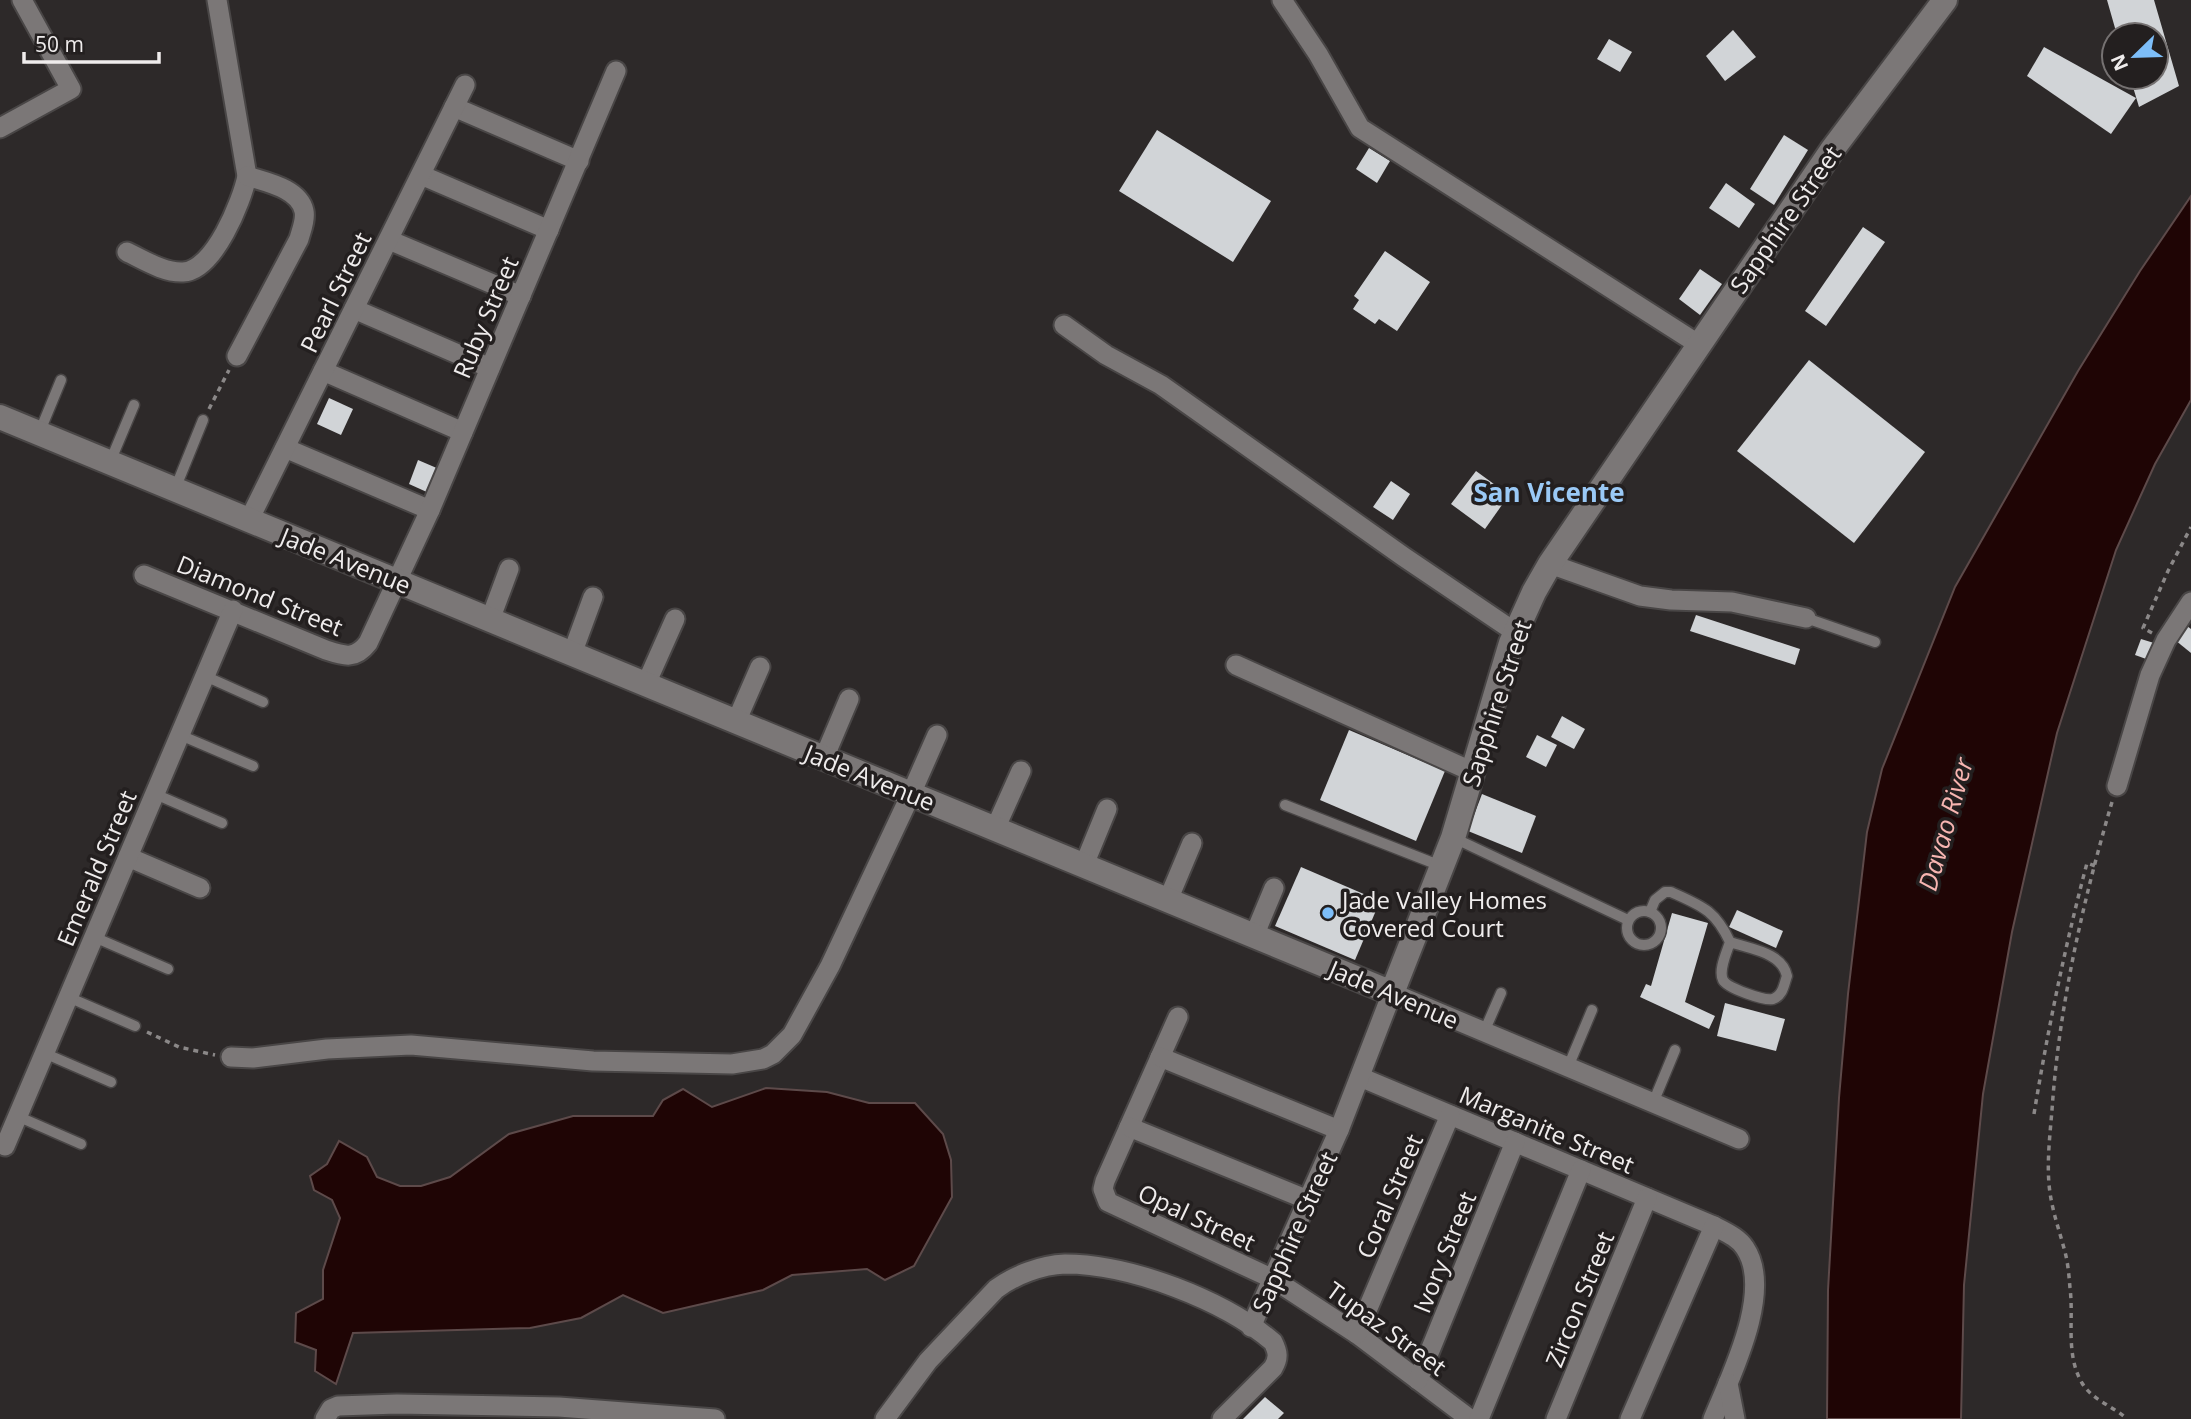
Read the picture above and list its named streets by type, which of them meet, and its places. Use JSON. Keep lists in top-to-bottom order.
{
  "streets": {
    "street": [
      "Sapphire Street",
      "Pearl Street",
      "Ruby Street",
      "Jade Avenue",
      "Diamond Street",
      "Emerald Street",
      "Marganite Street",
      "Coral Street",
      "Opal Street",
      "Ivory Street",
      "Zircon Street",
      "Tupaz Street"
    ]
  },
  "crossings": [
    ["Sapphire Street", "Jade Avenue"],
    ["Sapphire Street", "Marganite Street"],
    ["Sapphire Street", "Opal Street"],
    ["Sapphire Street", "Tupaz Street"],
    ["Pearl Street", "Jade Avenue"],
    ["Ruby Street", "Jade Avenue"],
    ["Ruby Street", "Diamond Street"],
    ["Jade Avenue", "Diamond Street"],
    ["Diamond Street", "Emerald Street"],
    ["Marganite Street", "Coral Street"],
    ["Marganite Street", "Ivory Street"],
    ["Marganite Street", "Zircon Street"],
    ["Coral Street", "Tupaz Street"],
    ["Opal Street", "Tupaz Street"],
    ["Ivory Street", "Tupaz Street"]
  ],
  "districts": ["San Vicente"],
  "water": ["Davao River"],
  "places": ["Jade Valley Homes Covered Court"],
  "scale_bar": "50 m",
  "north": "bottom left"
}
